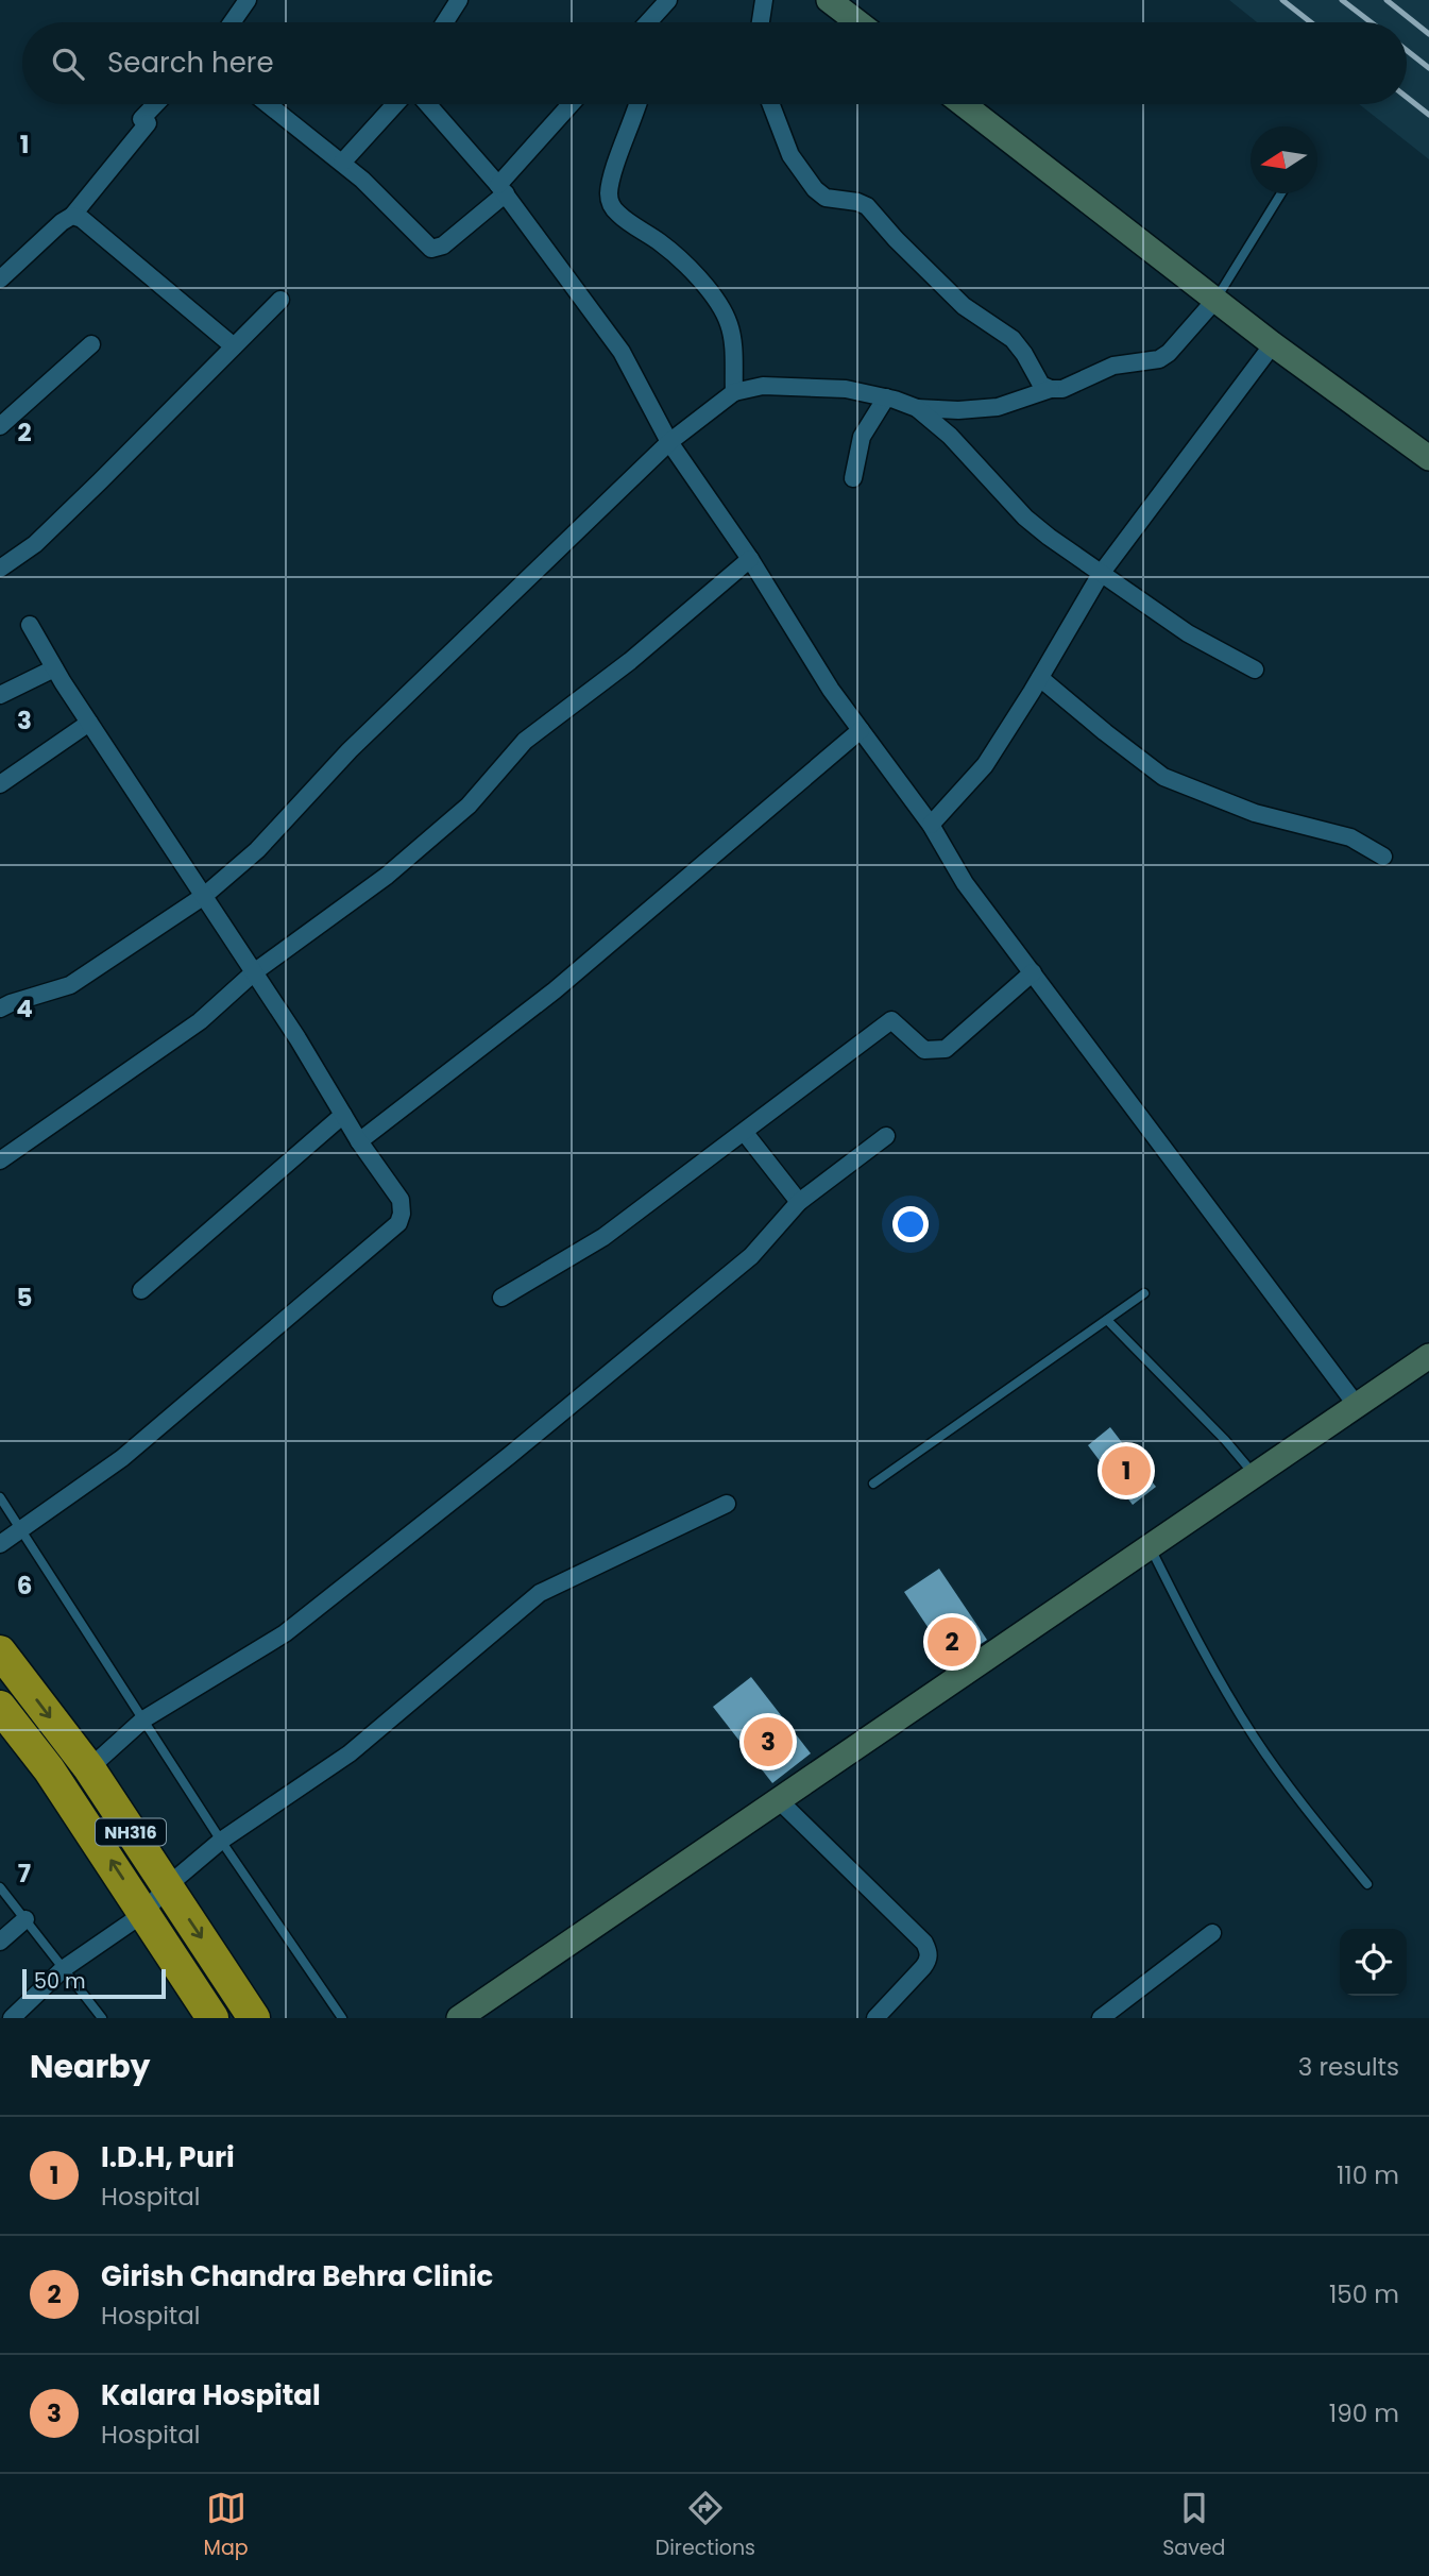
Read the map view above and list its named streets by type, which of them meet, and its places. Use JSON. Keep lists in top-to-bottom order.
{
  "streets": {
    "highway": ["NH316"]
  },
  "scale_bar": "50 m",
  "north": "left",
  "page": {
    "search": "Search here",
    "pins": ["1", "2", "3"],
    "scale": "50 m",
    "heading": ["Nearby", "3 results"],
    "list": [
      {
        "mark": "1",
        "name": "I.D.H, Puri",
        "note": "Hospital",
        "value": "110 m"
      },
      {
        "mark": "2",
        "name": "Girish Chandra Behra Clinic",
        "note": "Hospital",
        "value": "150 m"
      },
      {
        "mark": "3",
        "name": "Kalara Hospital",
        "note": "Hospital",
        "value": "190 m"
      }
    ],
    "nav": ["Map", "Directions", "Saved"]
  },
  "grid": {
    "rows": [
      "1",
      "2",
      "3",
      "4",
      "5",
      "6",
      "7"
    ]
  }
}
